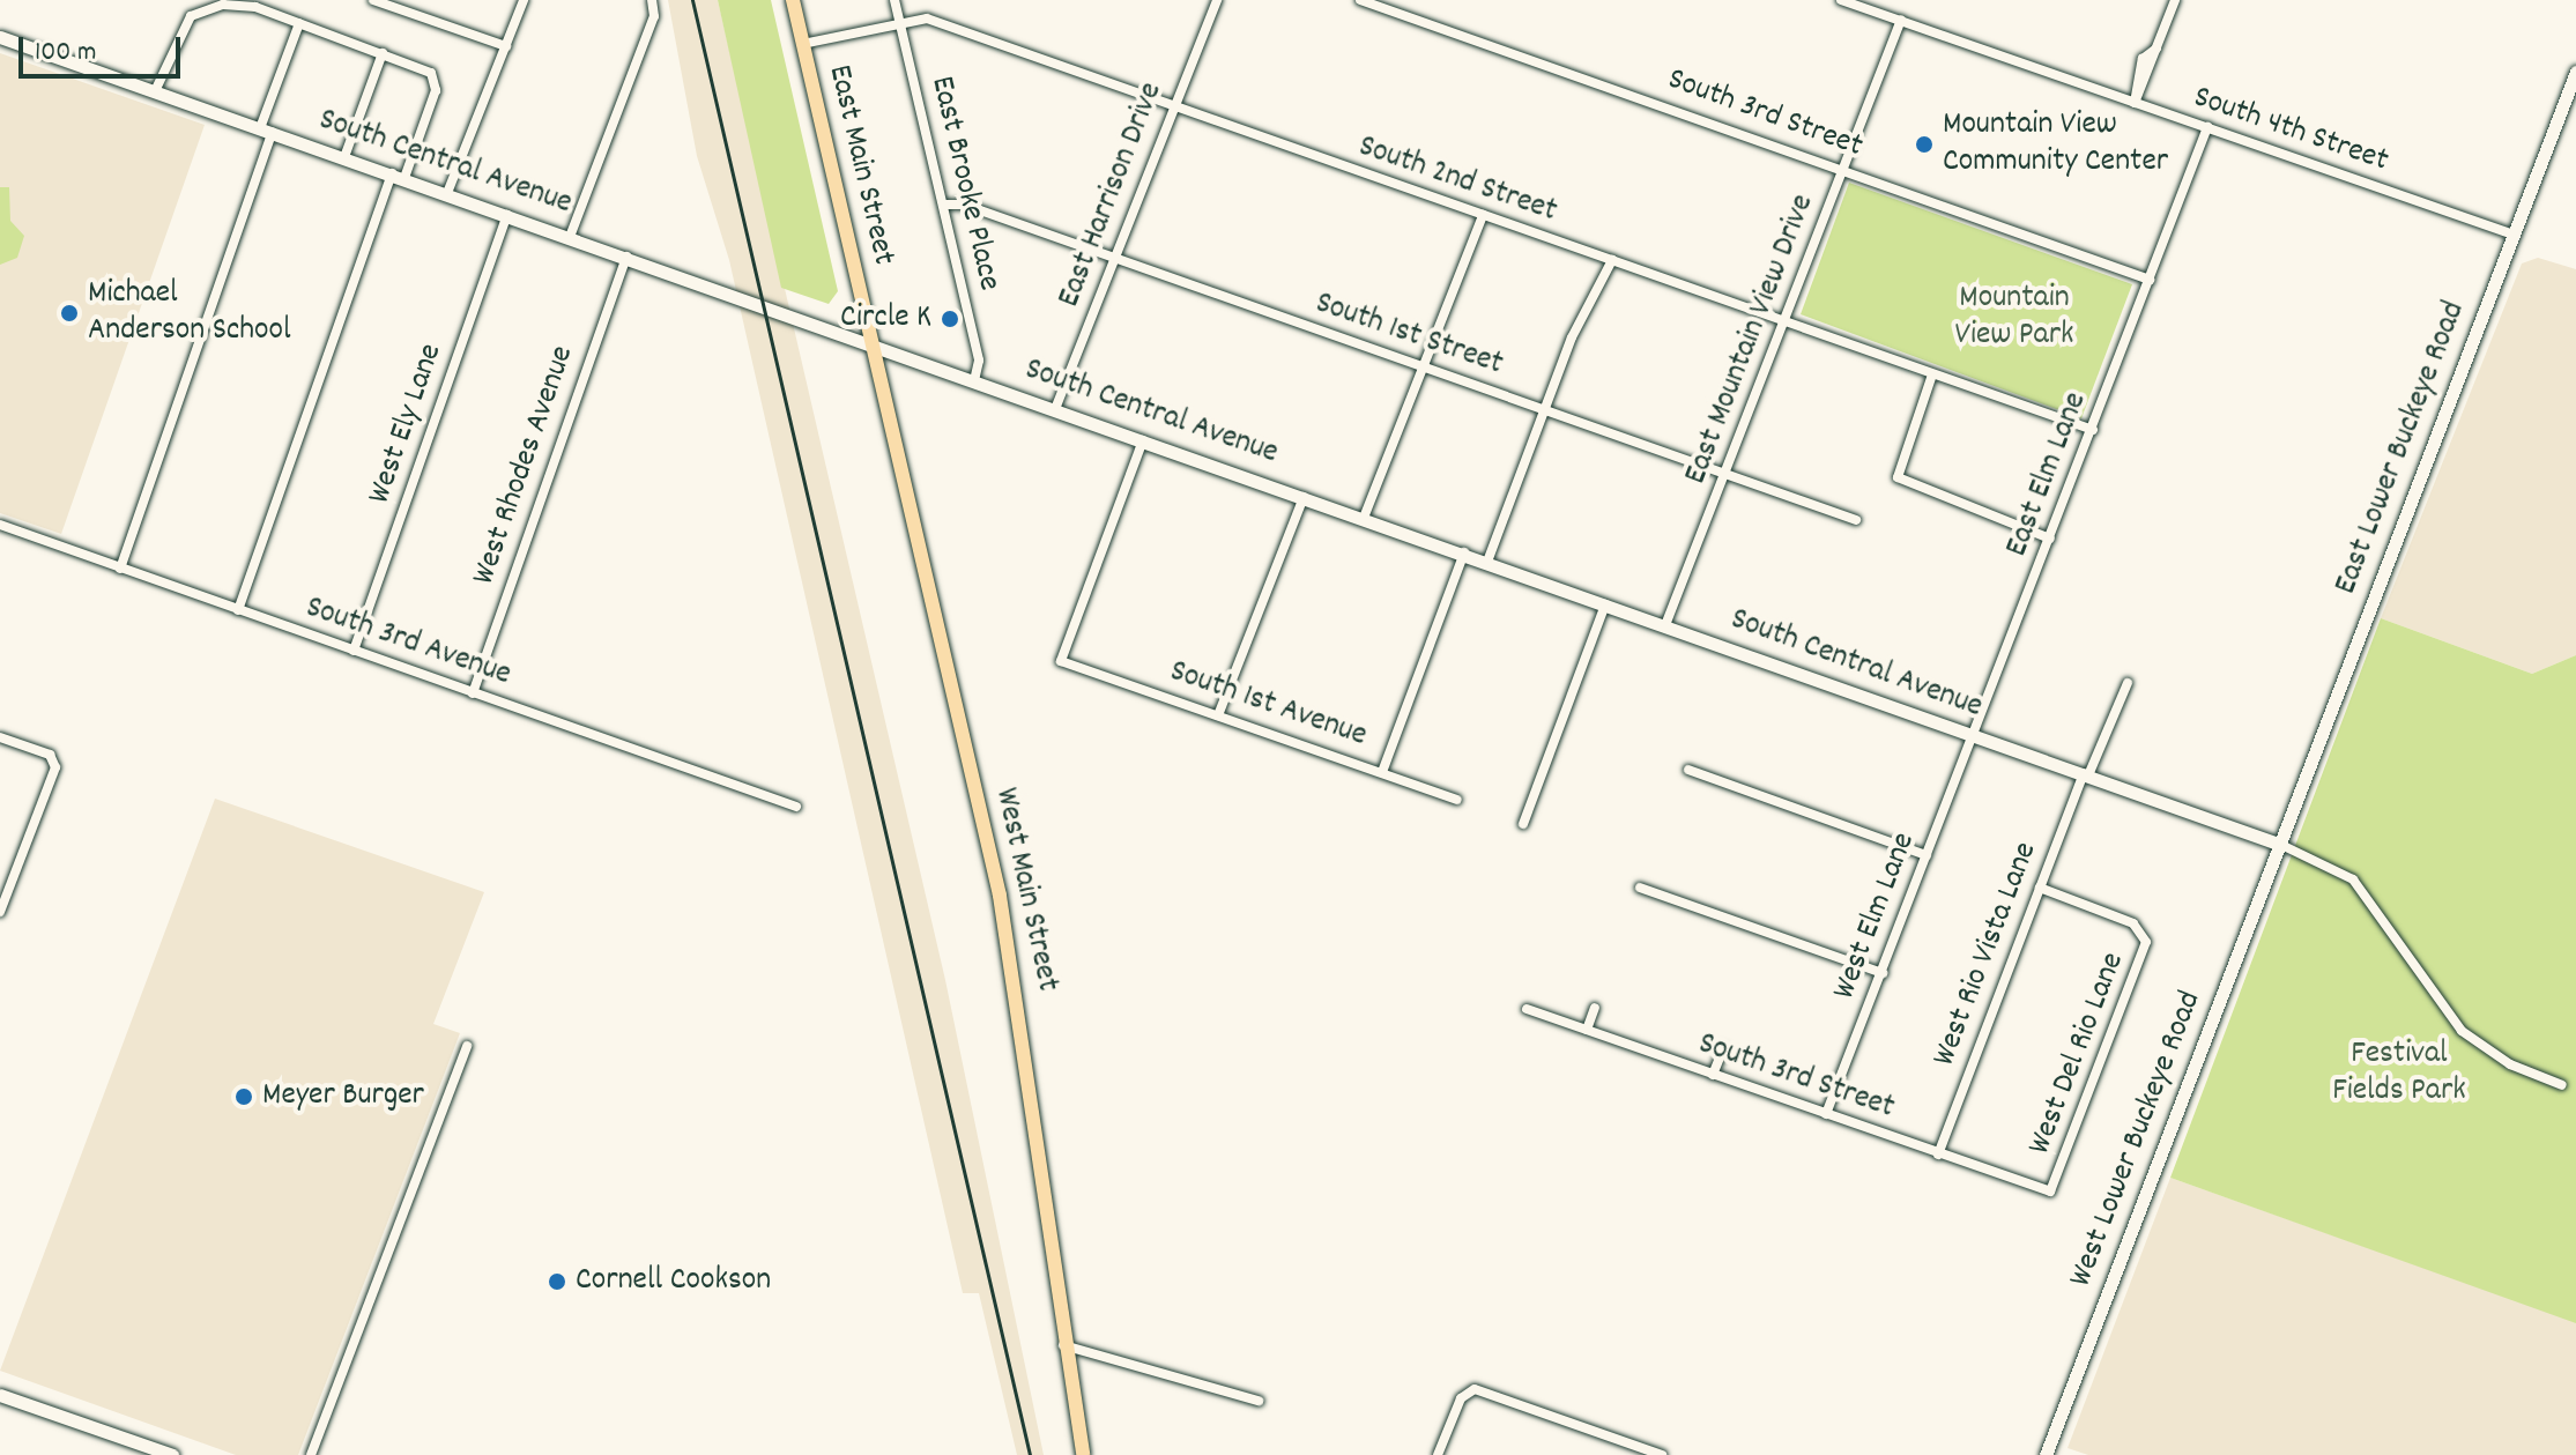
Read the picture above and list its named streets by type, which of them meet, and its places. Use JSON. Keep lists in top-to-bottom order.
{
  "streets": {
    "main road": ["East Main Street", "West Main Street"],
    "street": [
      "South 3rd Street",
      "South 4th Street",
      "South Central Avenue",
      "South 2nd Street",
      "East Brooke Place",
      "East Harrison Drive",
      "South 1st Street",
      "East Mountain View Drive",
      "West Ely Lane",
      "East Lower Buckeye Road",
      "West Rhodes Avenue",
      "East Elm Lane",
      "South 3rd Avenue",
      "South 1st Avenue",
      "West Elm Lane",
      "West Rio Vista Lane",
      "West Del Rio Lane",
      "West Lower Buckeye Road"
    ]
  },
  "crossings": [
    ["South 3rd Street", "East Mountain View Drive"],
    ["South 3rd Street", "East Elm Lane"],
    ["South 3rd Street", "West Elm Lane"],
    ["South 3rd Street", "West Rio Vista Lane"],
    ["South 3rd Street", "West Del Rio Lane"],
    ["South 4th Street", "East Mountain View Drive"],
    ["South 4th Street", "East Lower Buckeye Road"],
    ["South 4th Street", "East Elm Lane"],
    ["South Central Avenue", "East Main Street"],
    ["South Central Avenue", "East Brooke Place"],
    ["South Central Avenue", "East Harrison Drive"],
    ["South Central Avenue", "East Mountain View Drive"],
    ["South Central Avenue", "West Ely Lane"],
    ["South Central Avenue", "East Lower Buckeye Road"],
    ["South Central Avenue", "West Rhodes Avenue"],
    ["South Central Avenue", "East Elm Lane"],
    ["South Central Avenue", "South 1st Avenue"],
    ["South Central Avenue", "West Main Street"],
    ["South Central Avenue", "West Elm Lane"],
    ["South Central Avenue", "West Rio Vista Lane"],
    ["South Central Avenue", "West Lower Buckeye Road"],
    ["East Main Street", "South 2nd Street"],
    ["East Main Street", "West Main Street"],
    ["South 2nd Street", "East Brooke Place"],
    ["South 2nd Street", "East Harrison Drive"],
    ["South 2nd Street", "East Mountain View Drive"],
    ["South 2nd Street", "East Elm Lane"],
    ["East Brooke Place", "South 1st Street"],
    ["East Harrison Drive", "South 1st Street"],
    ["South 1st Street", "East Mountain View Drive"],
    ["West Ely Lane", "South 3rd Avenue"],
    ["East Lower Buckeye Road", "West Lower Buckeye Road"],
    ["West Rhodes Avenue", "South 3rd Avenue"],
    ["East Elm Lane", "West Elm Lane"],
    ["West Rio Vista Lane", "West Del Rio Lane"]
  ],
  "parks": ["Mountain View Park", "Festival Fields Park"],
  "places": [
    "Mountain View Community Center",
    "Michael Anderson School",
    "Circle K",
    "Meyer Burger",
    "Cornell Cookson"
  ],
  "scale_bar": "100 m"
}
